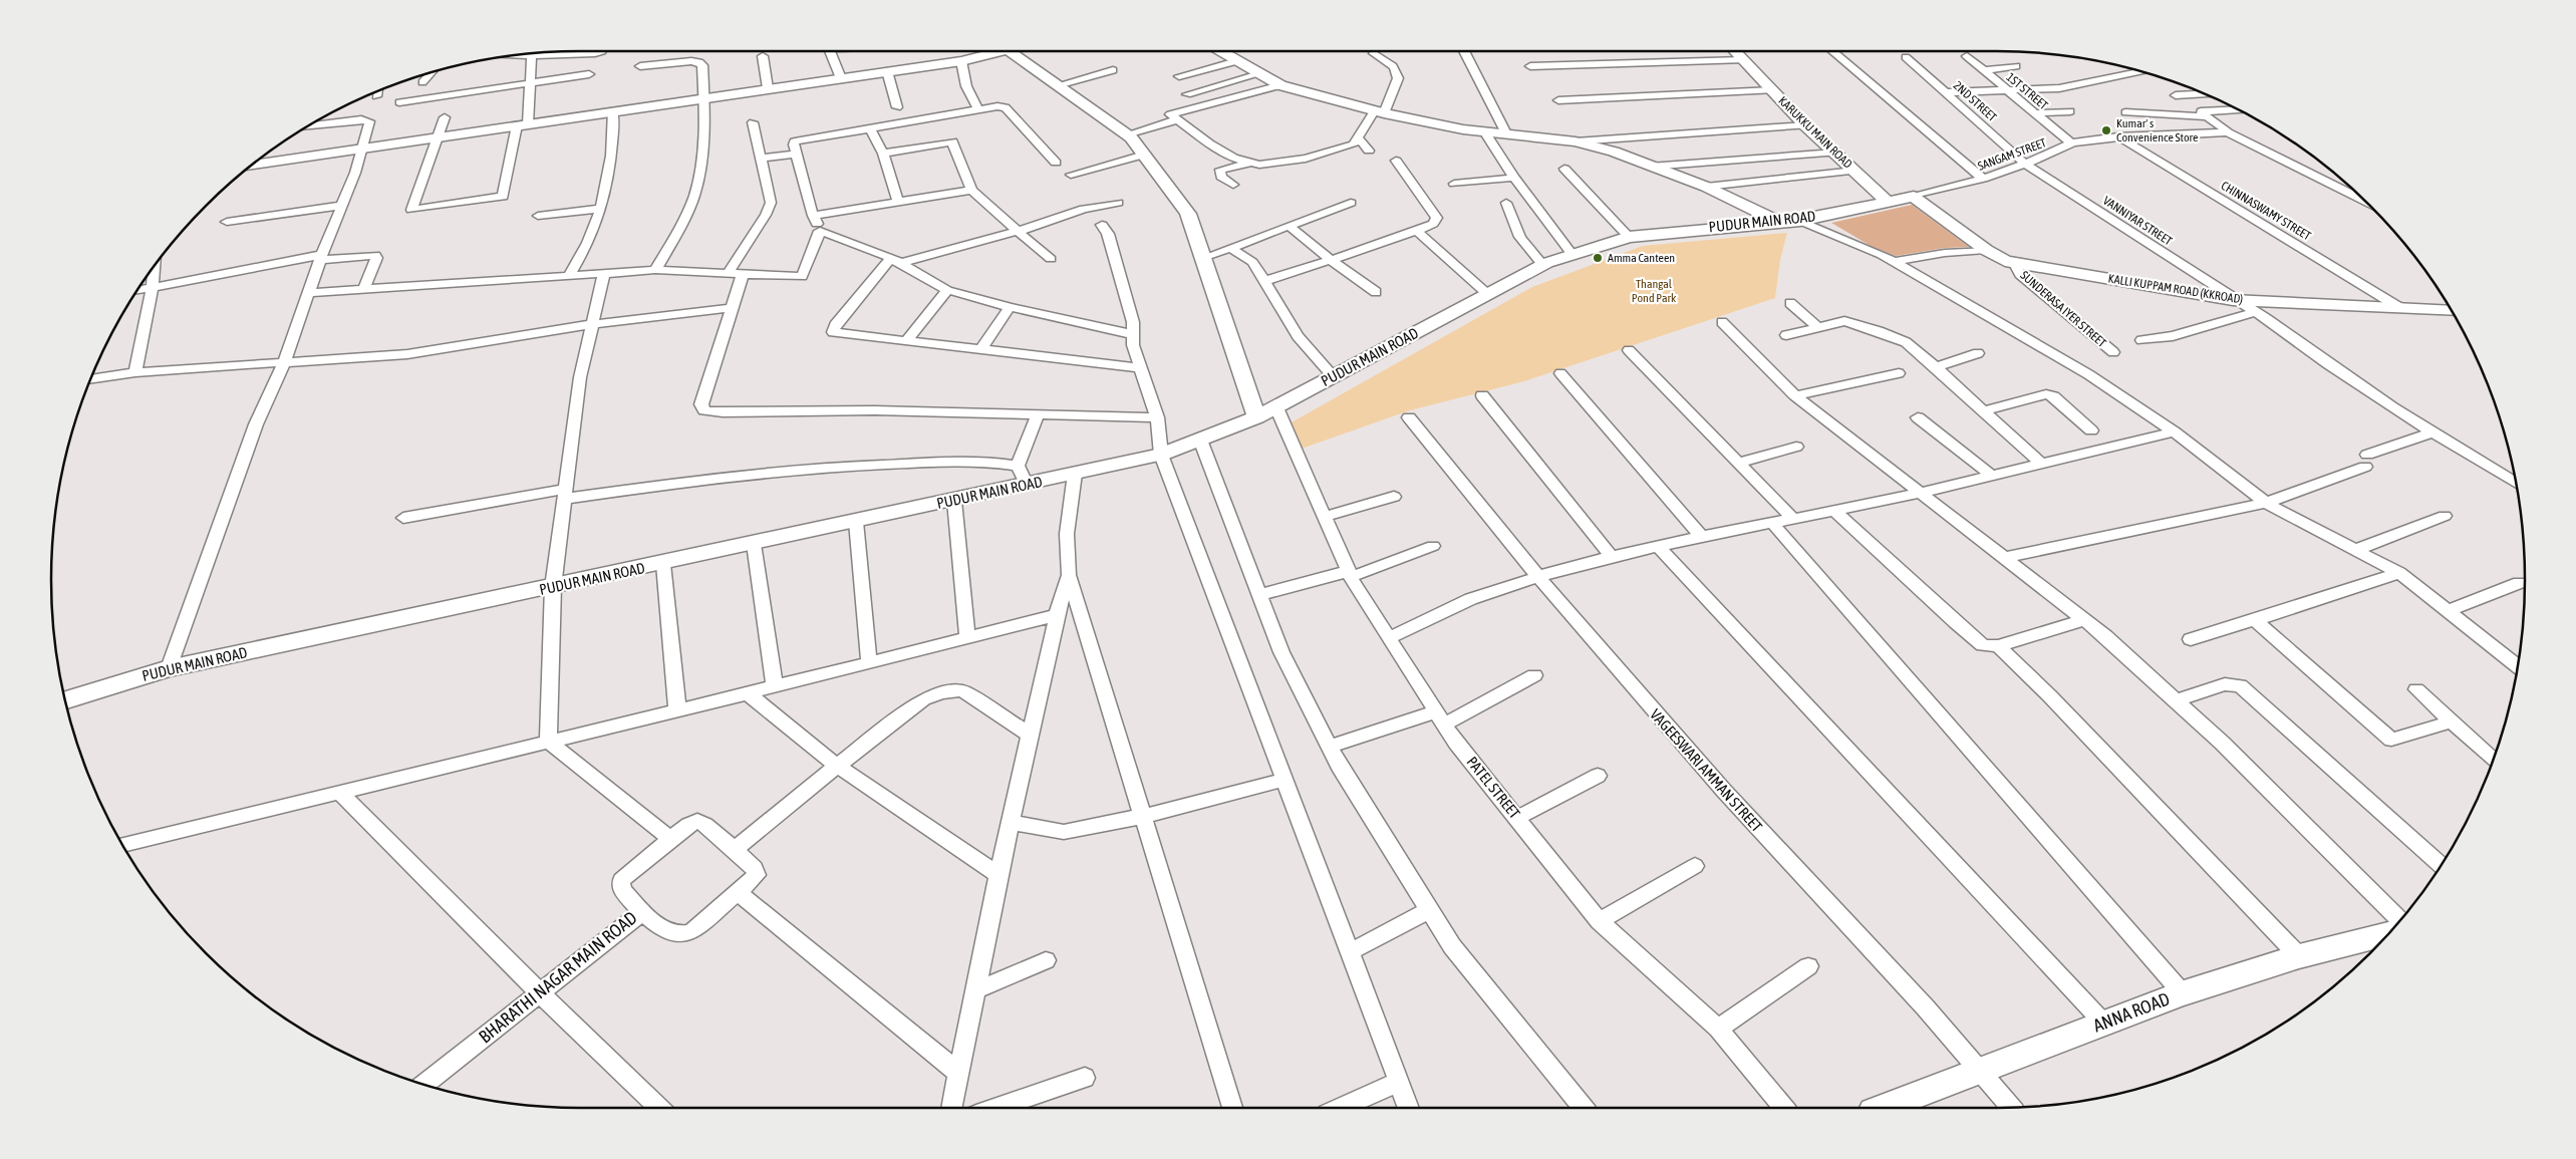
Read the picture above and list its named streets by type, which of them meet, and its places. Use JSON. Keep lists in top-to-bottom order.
{
  "streets": {
    "street": [
      "1ST STREET",
      "2ND STREET",
      "KARUKKU MAIN ROAD",
      "SANGAM STREET",
      "CHINNASWAMY STREET",
      "VANNIYAR STREET",
      "PUDUR MAIN ROAD",
      "KALLI KUPPAM ROAD (KKROAD)",
      "SUNDERASA IYER STREET",
      "VAGEESWARI AMMAN STREET",
      "PATEL STREET",
      "BHARATHI NAGAR MAIN ROAD",
      "ANNA ROAD"
    ]
  },
  "crossings": [
    ["1ST STREET", "SANGAM STREET"],
    ["2ND STREET", "SANGAM STREET"],
    ["2ND STREET", "VANNIYAR STREET"],
    ["KARUKKU MAIN ROAD", "PUDUR MAIN ROAD"],
    ["SANGAM STREET", "CHINNASWAMY STREET"],
    ["SANGAM STREET", "VANNIYAR STREET"],
    ["SANGAM STREET", "KALLI KUPPAM ROAD (KKROAD)"],
    ["CHINNASWAMY STREET", "KALLI KUPPAM ROAD (KKROAD)"],
    ["VANNIYAR STREET", "KALLI KUPPAM ROAD (KKROAD)"],
    ["PUDUR MAIN ROAD", "PATEL STREET"],
    ["KALLI KUPPAM ROAD (KKROAD)", "SUNDERASA IYER STREET"],
    ["VAGEESWARI AMMAN STREET", "ANNA ROAD"]
  ],
  "parks": ["Thangal Pond Park"],
  "places": ["Kumar' s Convenience Store", "Amma Canteen"]
}
